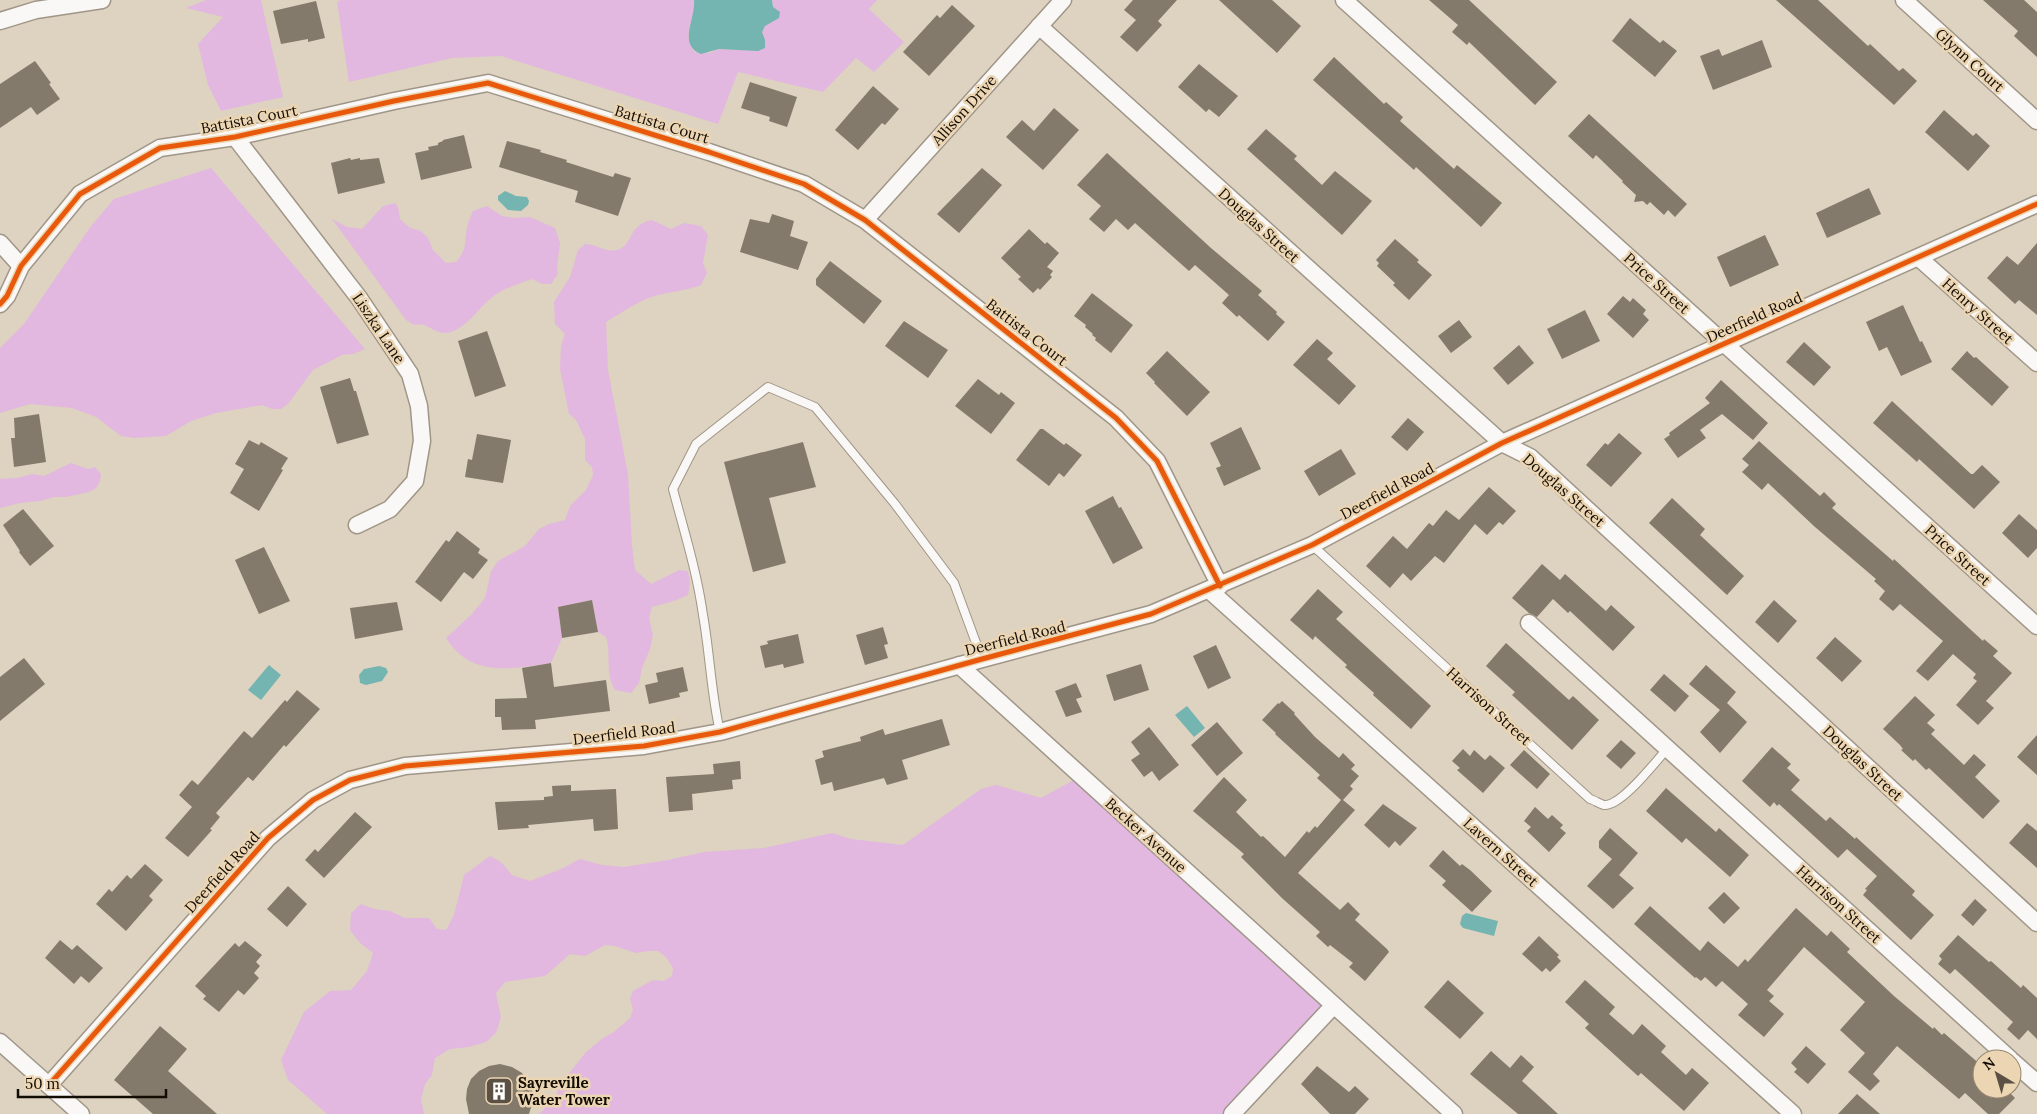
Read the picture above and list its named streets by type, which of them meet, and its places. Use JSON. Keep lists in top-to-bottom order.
{
  "streets": {
    "street": [
      "Glynn Court",
      "Allison Drive",
      "Battista Court",
      "Douglas Street",
      "Price Street",
      "Henry Street",
      "Deerfield Road",
      "Liszka Lane",
      "Harrison Street",
      "Becker Avenue",
      "Lavern Street"
    ]
  },
  "crossings": [
    ["Allison Drive", "Battista Court"],
    ["Allison Drive", "Douglas Street"],
    ["Battista Court", "Deerfield Road"],
    ["Battista Court", "Liszka Lane"],
    ["Battista Court", "Lavern Street"],
    ["Douglas Street", "Deerfield Road"],
    ["Price Street", "Deerfield Road"],
    ["Henry Street", "Deerfield Road"],
    ["Deerfield Road", "Harrison Street"],
    ["Deerfield Road", "Becker Avenue"],
    ["Deerfield Road", "Lavern Street"]
  ],
  "places": {
    "building": ["Sayreville Water Tower"]
  },
  "scale_bar": "50 m",
  "north": "top left"
}
